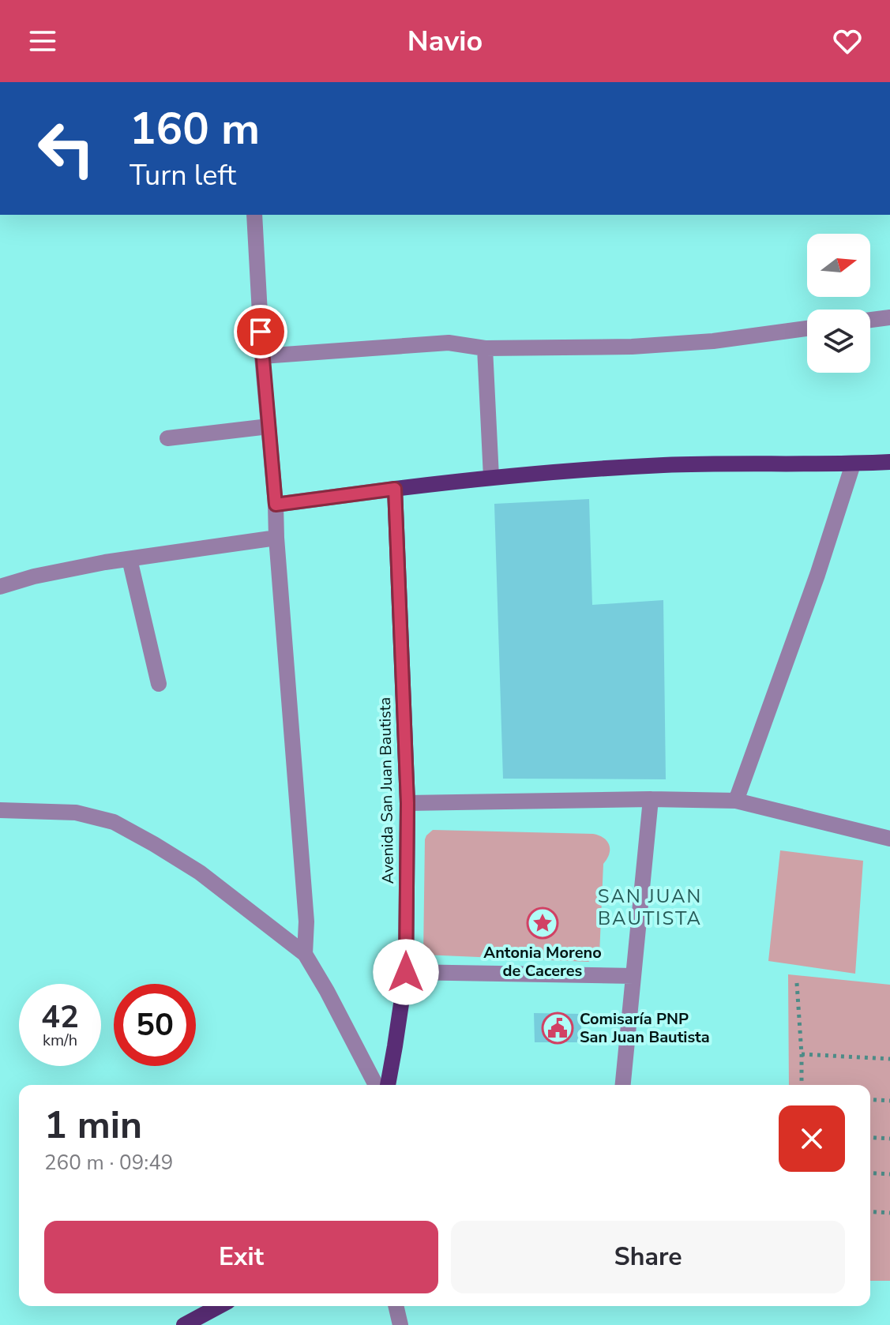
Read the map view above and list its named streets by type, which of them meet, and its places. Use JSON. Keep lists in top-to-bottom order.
{
  "streets": {
    "main road": ["Avenida San Juan Bautista"]
  },
  "districts": ["SAN JUAN BAUTISTA"],
  "places": {
    "place": ["Antonia Moreno de Caceres"],
    "public building": ["Comisaría PNP San Juan Bautista"]
  },
  "north": "right",
  "page": {
    "header": "Navio",
    "turn": ["160 m", "Turn left"],
    "speed": "42 km/h",
    "limit": "50",
    "heading": ["1 min", "260 m · 09:49"],
    "buttons": ["Exit", "Share"]
  }
}
